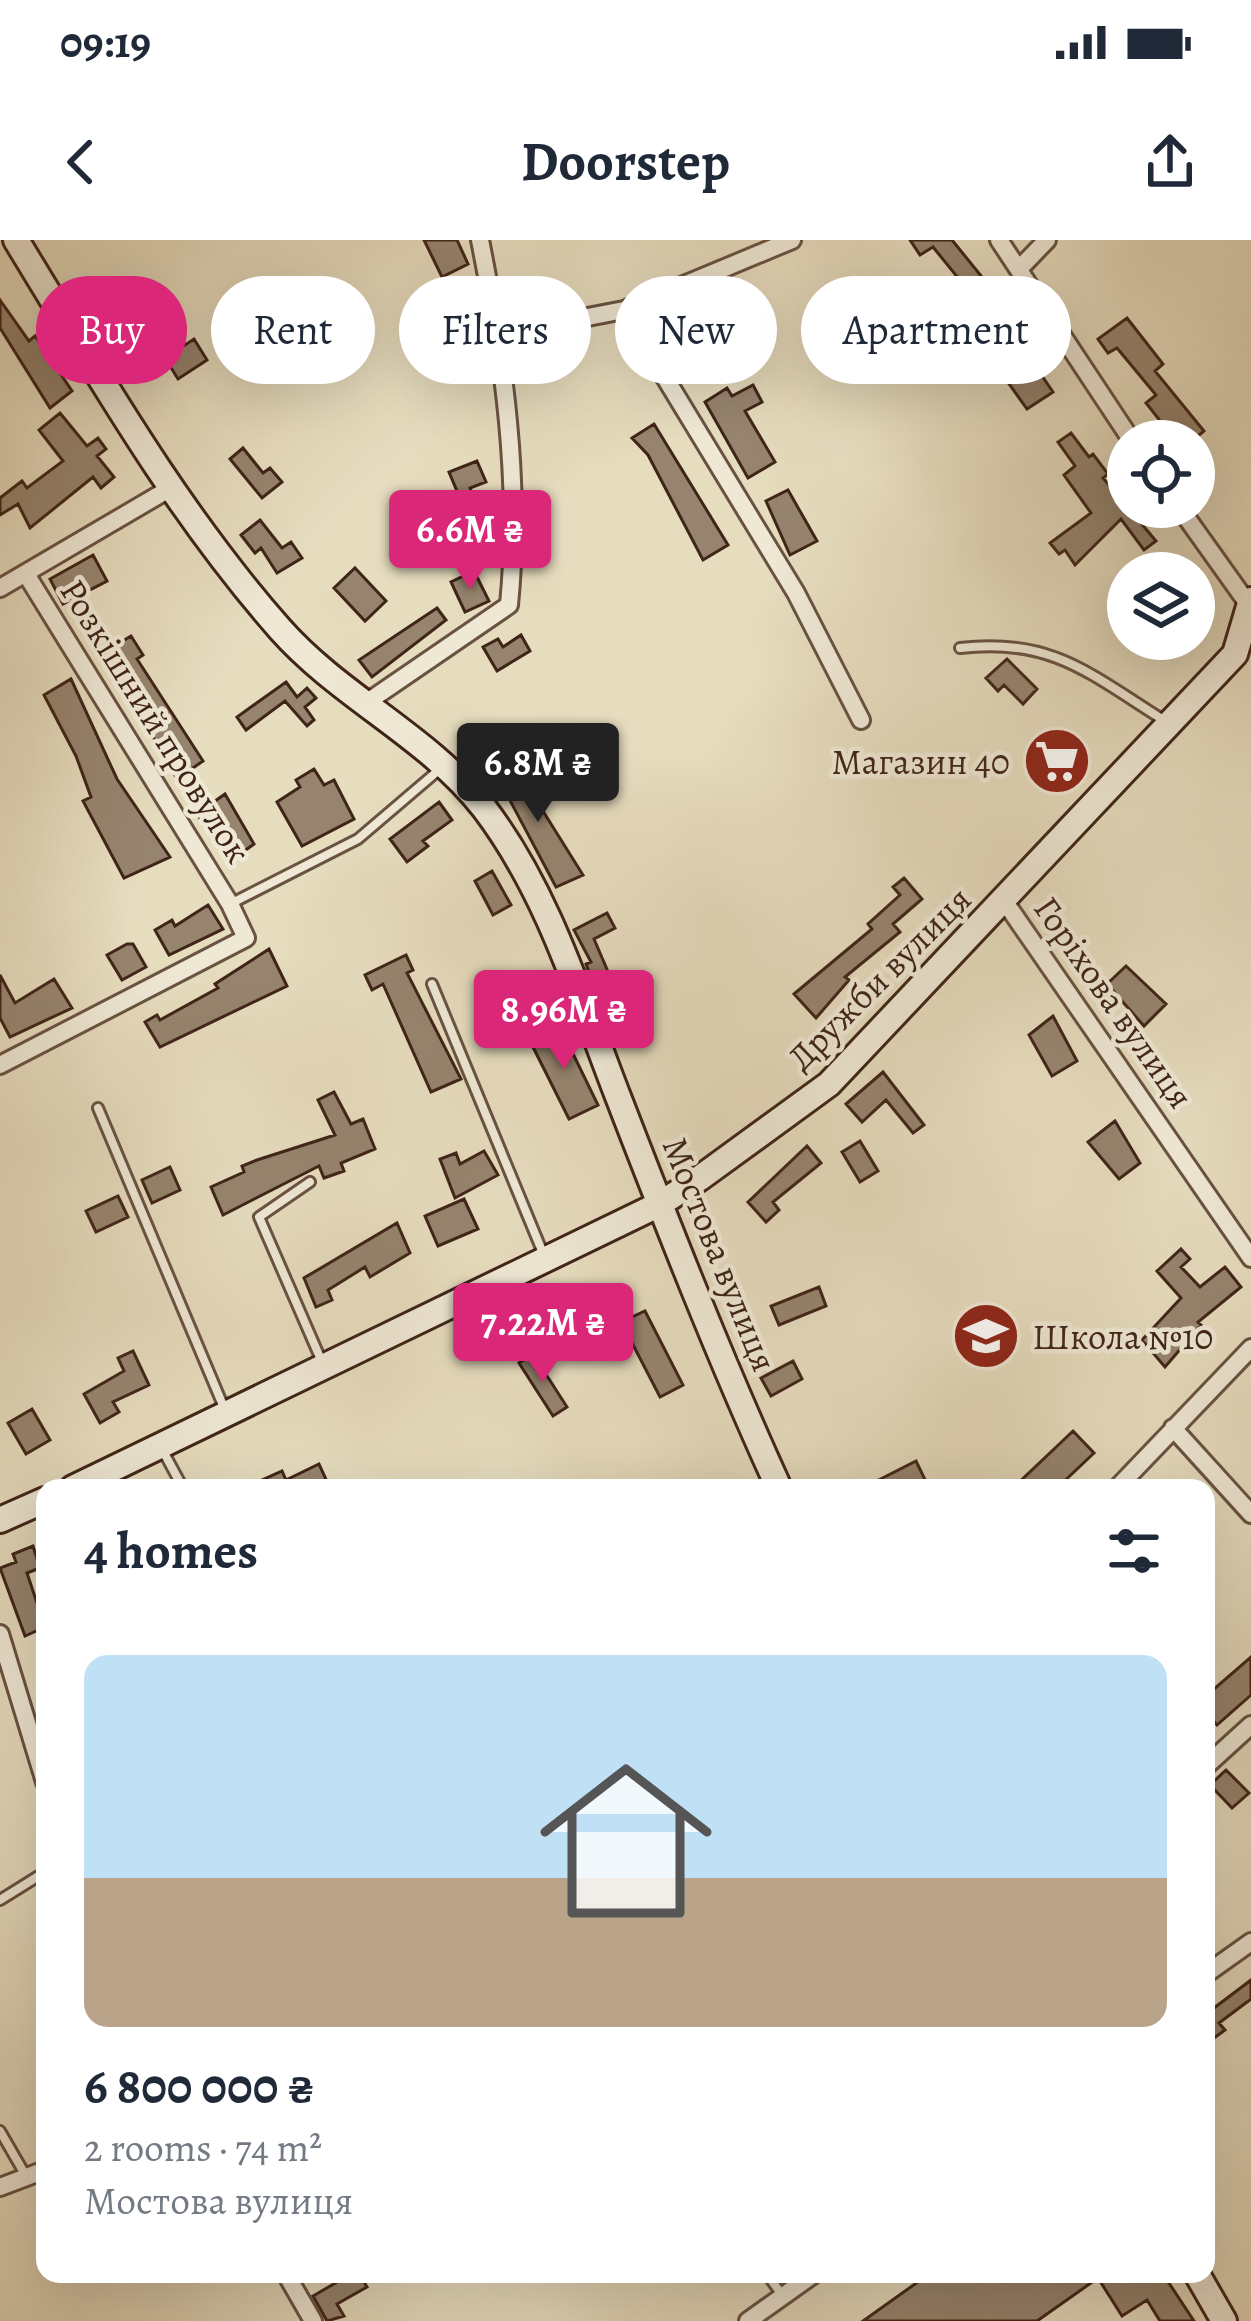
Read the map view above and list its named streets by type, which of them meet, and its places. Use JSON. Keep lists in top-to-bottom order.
{
  "streets": {
    "street": [
      "Розкішний провулок",
      "Дружби вулиця",
      "Горіхова вулиця",
      "Мостова вулиця"
    ]
  },
  "crossings": [
    ["Розкішний провулок", "Мостова вулиця"],
    ["Дружби вулиця", "Горіхова вулиця"],
    ["Дружби вулиця", "Мостова вулиця"]
  ],
  "places": {
    "supermarket": ["Магазин 40"],
    "school or university": ["Школа №10"]
  },
  "page": {
    "status": "09:19",
    "header": "Doorstep",
    "chip": [
      "Buy",
      "Rent",
      "Filters",
      "New",
      "Apartment"
    ],
    "price": [
      "6.6M ₴",
      "6.8M ₴",
      "8.96M ₴",
      "7.22M ₴"
    ],
    "heading": "4 homes",
    "list": [
      {
        "name": "6 800 000 ₴",
        "note": "2 rooms · 74 m² · Мостова вулиця"
      }
    ]
  }
}
